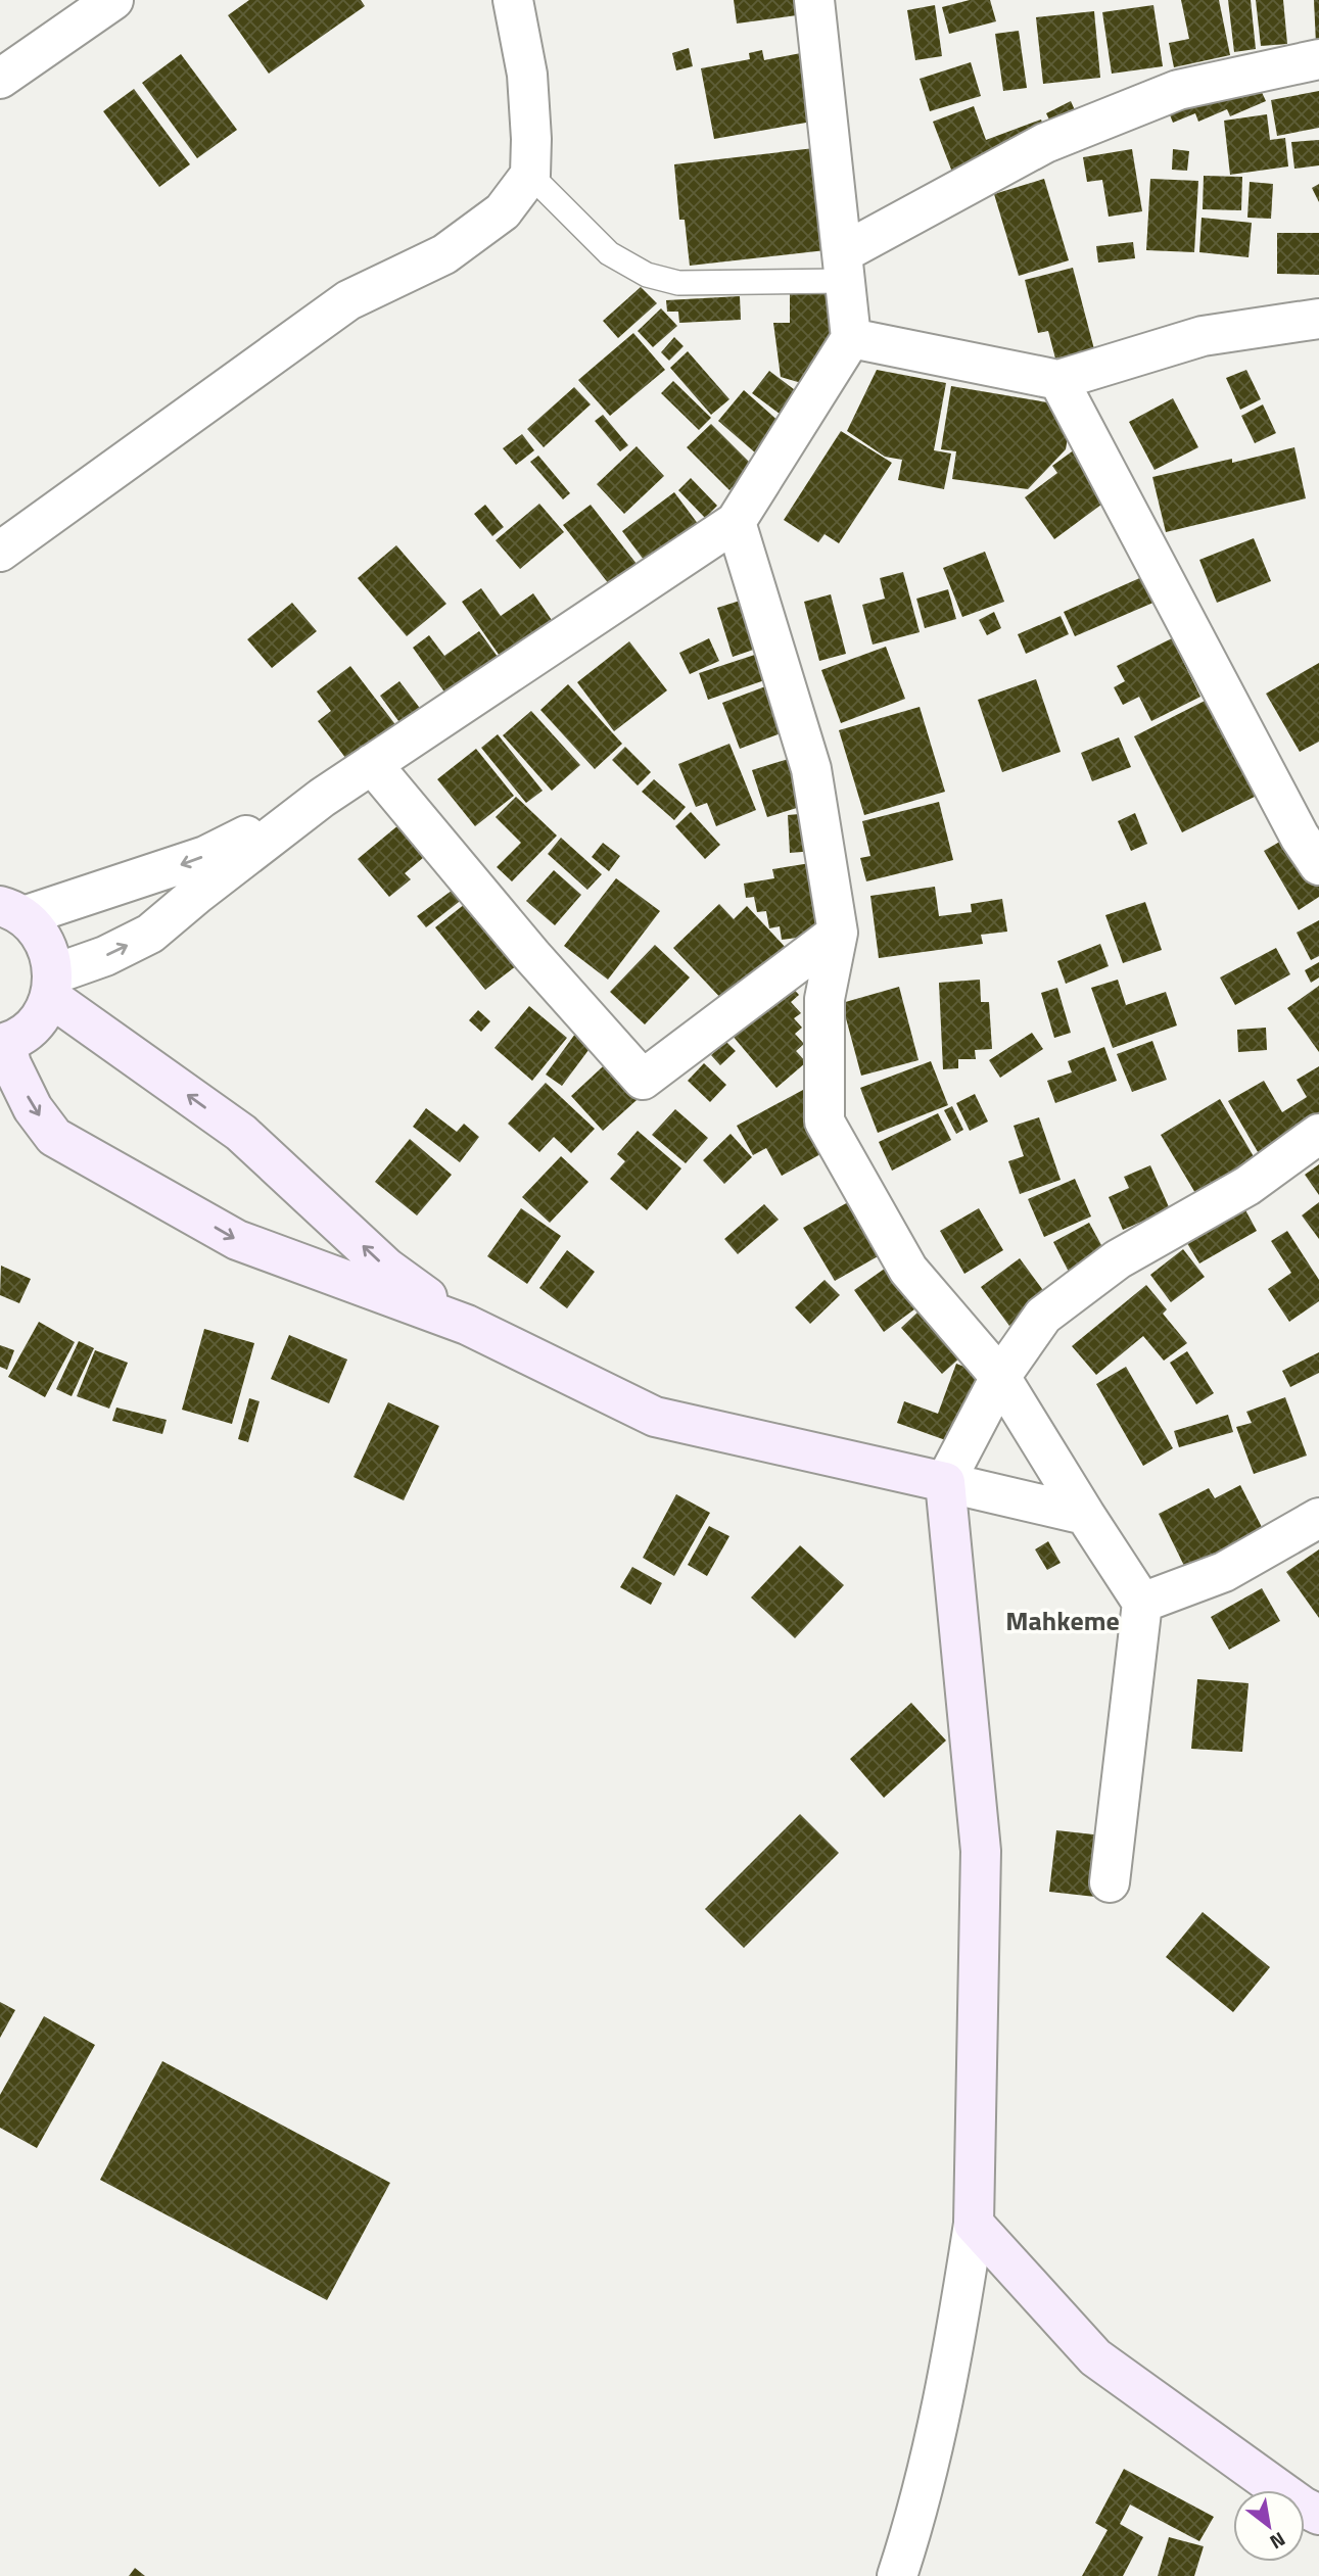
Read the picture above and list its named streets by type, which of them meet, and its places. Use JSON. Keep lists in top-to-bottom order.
{
  "districts": ["Mahkeme"],
  "north": "bottom right"
}
